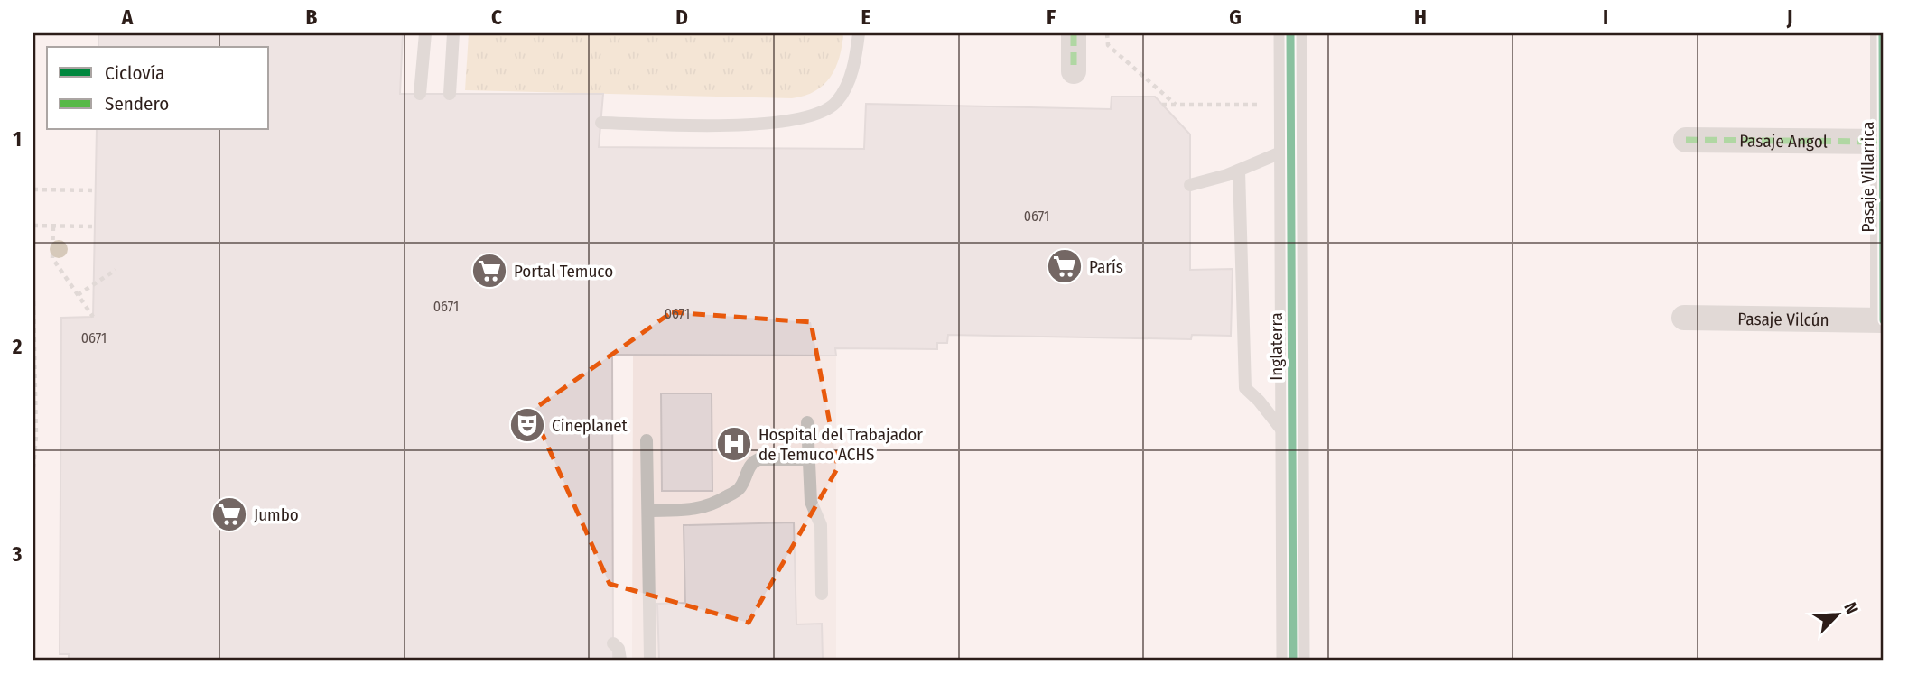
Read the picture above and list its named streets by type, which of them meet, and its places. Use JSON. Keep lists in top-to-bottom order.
{
  "streets": {
    "street": [
      "Pasaje Angol",
      "Pasaje Villarrica",
      "Pasaje Vilcún",
      "Inglaterra"
    ]
  },
  "crossings": [
    ["Pasaje Angol", "Pasaje Villarrica"],
    ["Pasaje Villarrica", "Pasaje Vilcún"]
  ],
  "places": {
    "supermarket": ["París", "Portal Temuco", "Jumbo"],
    "theatre": ["Cineplanet"],
    "hospital": ["Hospital del Trabajador de Temuco ACHS"]
  },
  "house_numbers": [
    "0671",
    "0671",
    "0671",
    "0671"
  ],
  "legend": ["Ciclovía", "Sendero"],
  "north": "top right",
  "grid": {
    "columns": [
      "A",
      "B",
      "C",
      "D",
      "E",
      "F",
      "G",
      "H",
      "I",
      "J"
    ],
    "rows": ["1", "2", "3"]
  }
}
